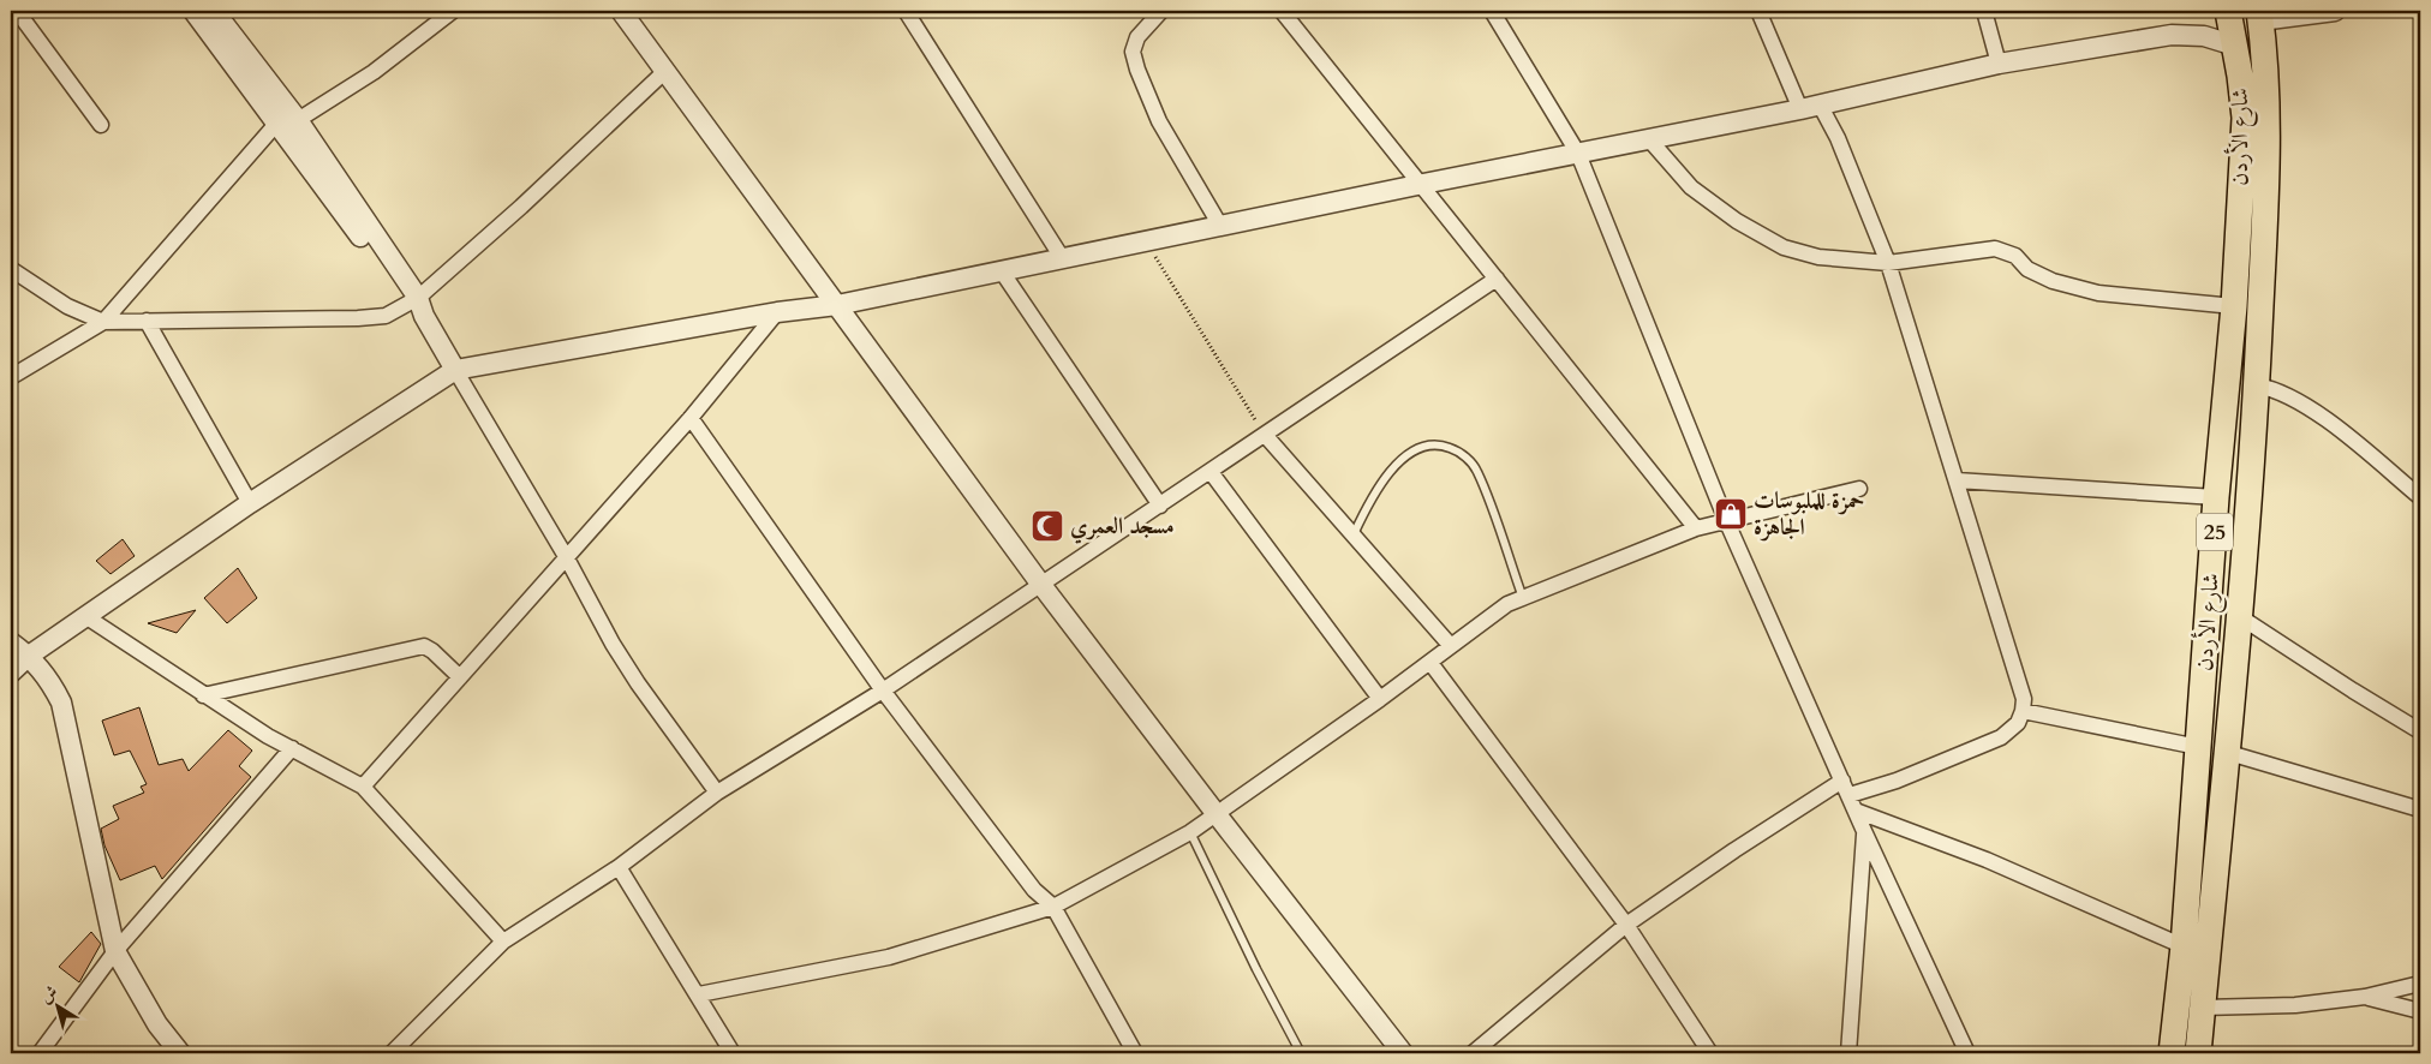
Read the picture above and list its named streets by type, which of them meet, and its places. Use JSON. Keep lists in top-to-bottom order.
{
  "streets": {
    "highway": ["شارع الأردن", "25"]
  },
  "places": {
    "shop": ["حمزة للملبوسات الجاهزة"],
    "mosque": ["مسجد العمري"]
  },
  "north": "top left"
}
